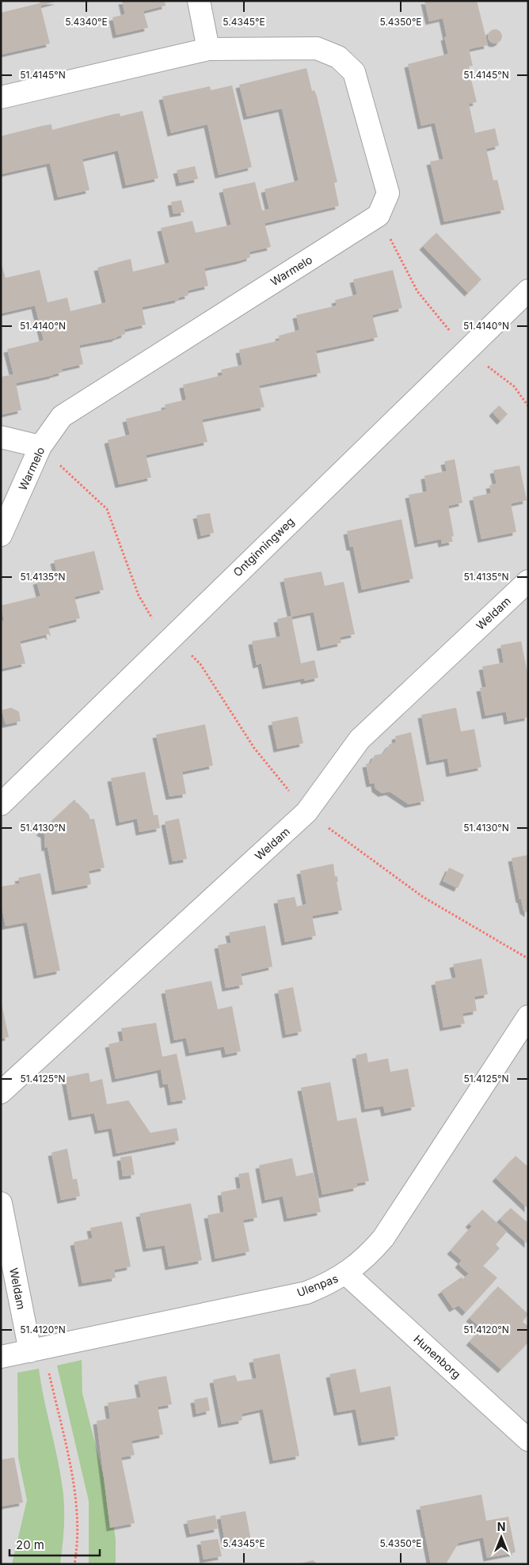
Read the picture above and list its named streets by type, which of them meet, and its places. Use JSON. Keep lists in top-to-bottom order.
{
  "streets": {
    "street": [
      "Warmelo",
      "Ontginningweg",
      "Weldam",
      "Ulenpas",
      "Hunenborg"
    ]
  },
  "crossings": [
    ["Weldam", "Ulenpas"],
    ["Ulenpas", "Hunenborg"]
  ],
  "scale_bar": "20 m",
  "north": "top",
  "coordinates": [
    "5.4340°E",
    "5.4345°E",
    "5.4350°E",
    "51.4145°N",
    "51.4140°N",
    "51.4135°N",
    "51.4130°N",
    "51.4125°N",
    "51.4120°N"
  ]
}
